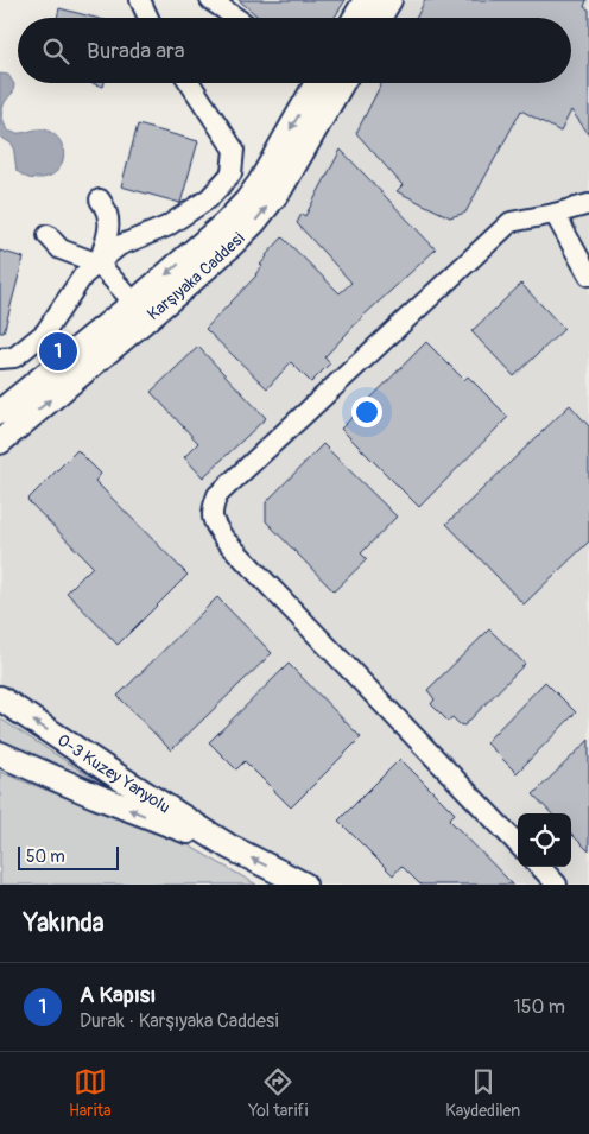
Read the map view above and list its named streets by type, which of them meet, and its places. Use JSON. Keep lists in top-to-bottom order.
{
  "streets": {
    "main road": ["Karşıyaka Caddesi", "O-3 Kuzey Yanyolu"]
  },
  "scale_bar": "50 m",
  "page": {
    "search": "Burada ara",
    "pins": "1",
    "scale": "50 m",
    "heading": "Yakında",
    "list": [
      {
        "mark": "1",
        "name": "A Kapısı",
        "note": "Durak · Karşıyaka Caddesi",
        "value": "150 m"
      }
    ],
    "nav": ["Harita", "Yol tarifi", "Kaydedilen"]
  }
}
